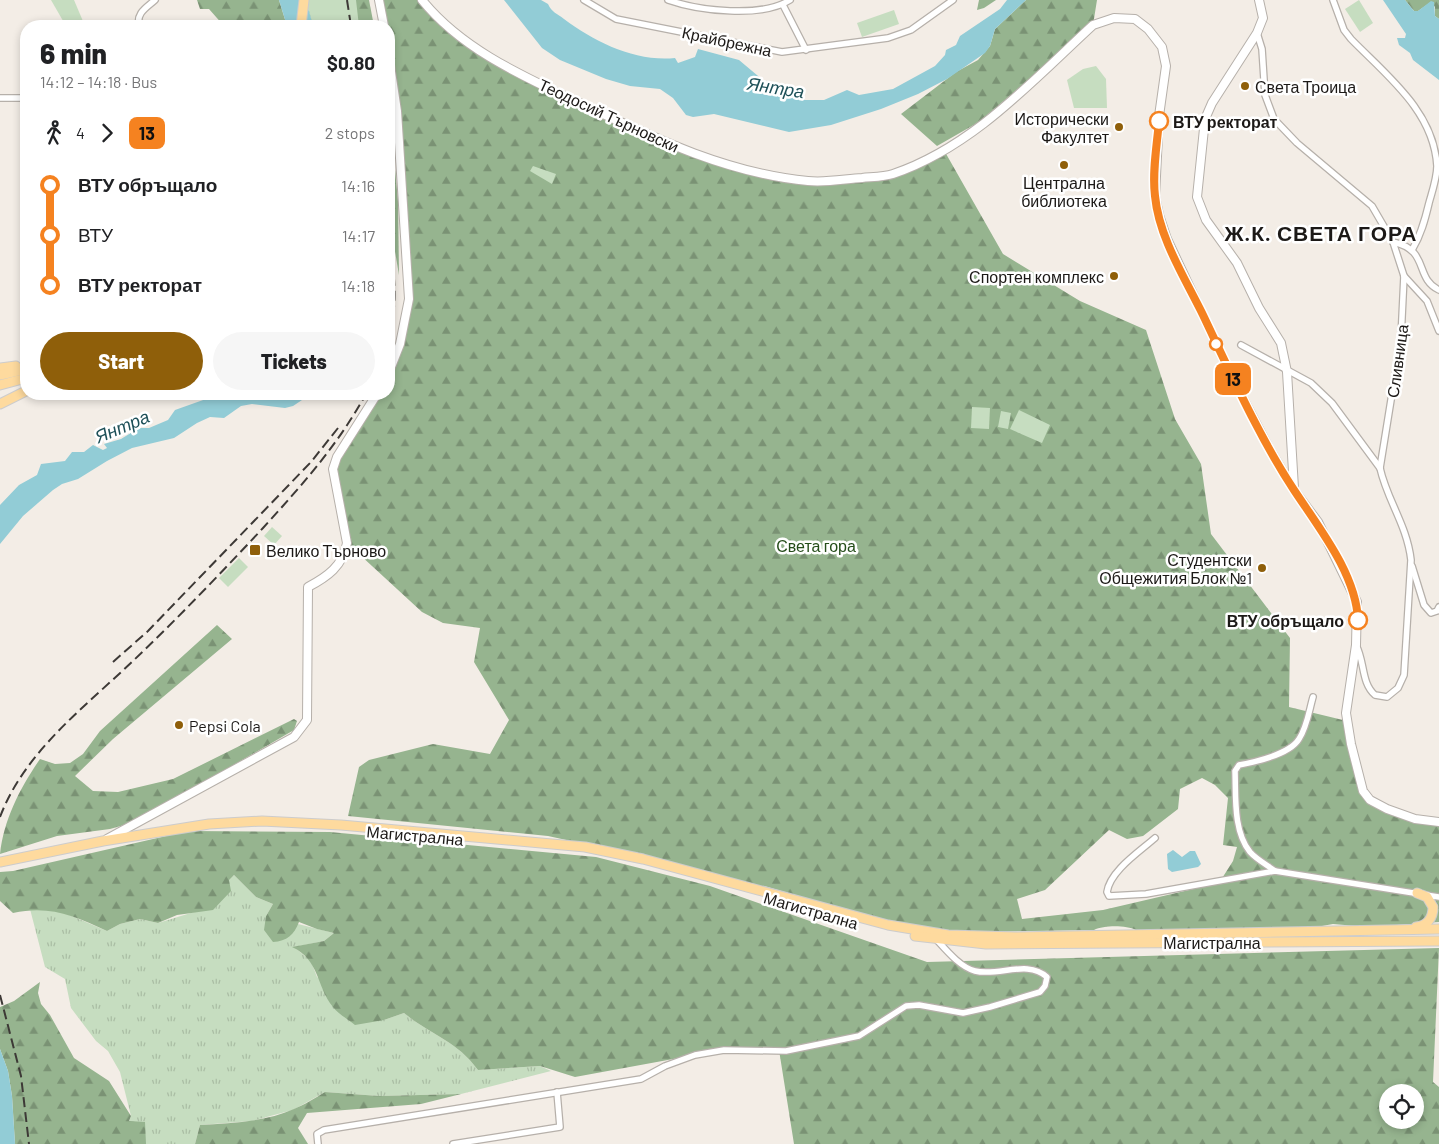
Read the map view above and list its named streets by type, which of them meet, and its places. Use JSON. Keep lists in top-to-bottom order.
{
  "streets": {
    "main road": ["Магистрална"],
    "street": ["Крайбрежна", "Теодосий Търновски", "Сливница"]
  },
  "crossings": [
    ["Теодосий Търновски", "Сливница"]
  ],
  "districts": ["Ж.К. СВЕТА ГОРА"],
  "water": ["Янтра"],
  "parks": ["Света гора"],
  "places": {
    "other": [
      "Света Троица",
      "ВТУ ректорат",
      "Исторически Факултет",
      "Централна библиотека",
      "Спортен комплекс",
      "Студентски Общежития Блок №1",
      "ВТУ обръщало",
      "Pepsi Cola"
    ],
    "transit": ["Велико Търново"]
  },
  "lines": ["bus line 13"],
  "page": {
    "on_map": "13",
    "heading": ["6 min", "14:12 – 14:18 · Bus", "$0.80"],
    "legs": ["4", "13", "2 stops"],
    "list": [
      {
        "name": "ВТУ обръщало",
        "value": "14:16"
      },
      {
        "name": "ВТУ",
        "value": "14:17"
      },
      {
        "name": "ВТУ ректорат",
        "value": "14:18"
      }
    ],
    "buttons": ["Start", "Tickets"]
  }
}
